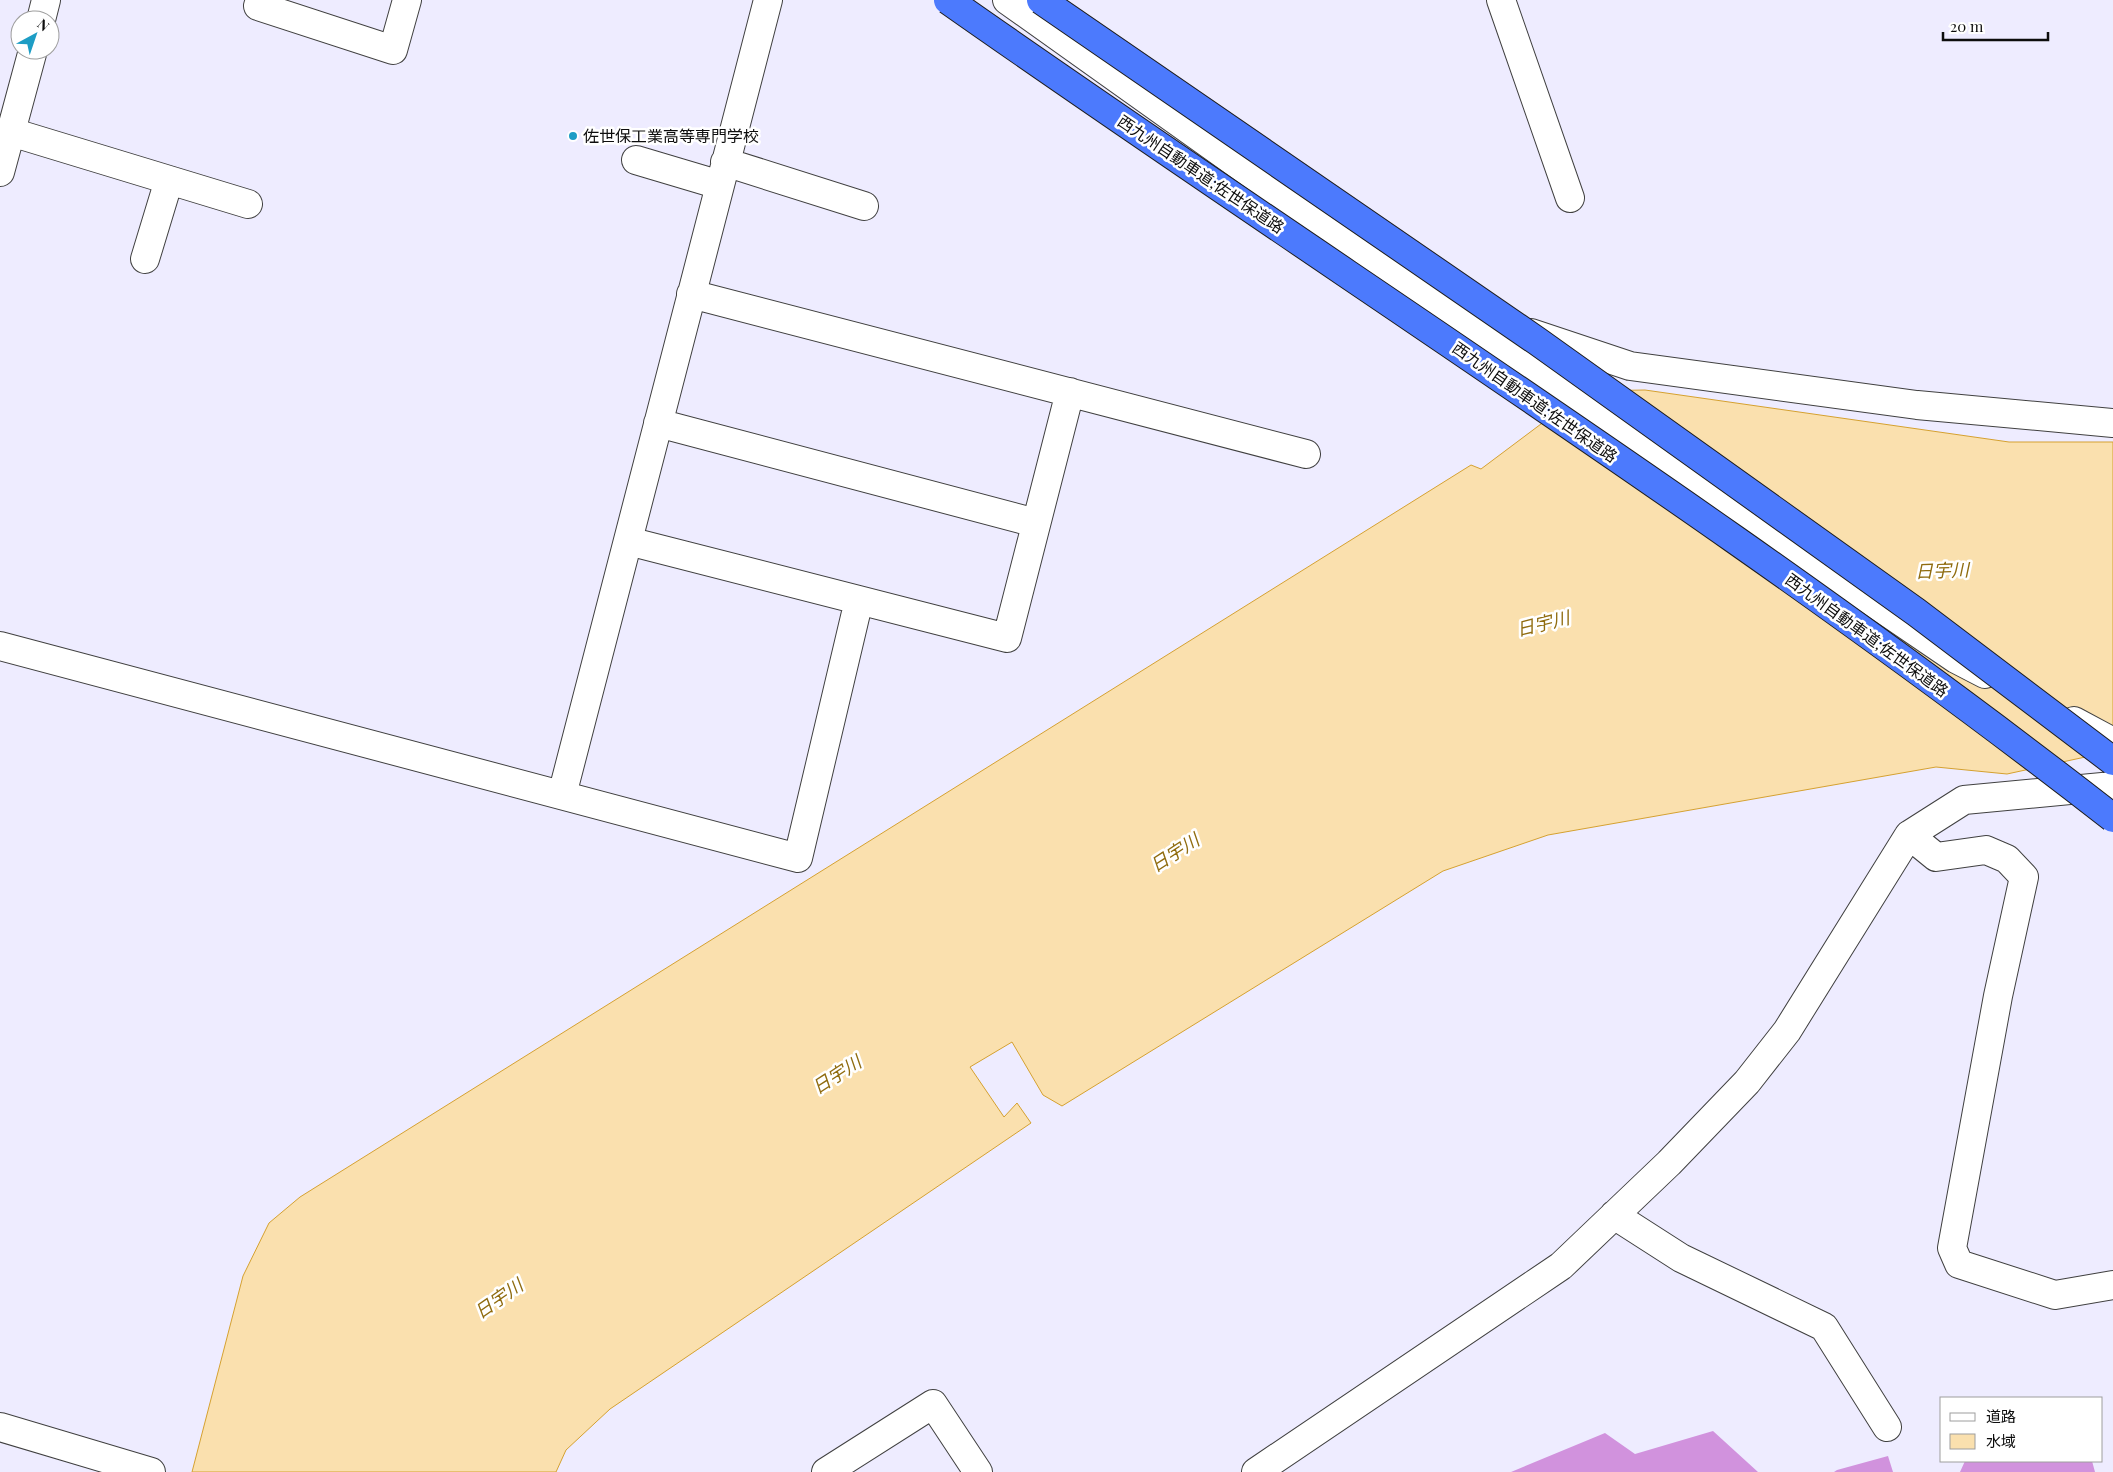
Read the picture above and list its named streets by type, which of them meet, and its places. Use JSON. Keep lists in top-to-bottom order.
{
  "streets": {
    "highway": ["西九州自動車道;佐世保道路"]
  },
  "water": ["日宇川"],
  "places": ["佐世保工業高等専門学校"],
  "legend": ["道路", "水域"],
  "scale_bar": "20 m",
  "north": "top right"
}
